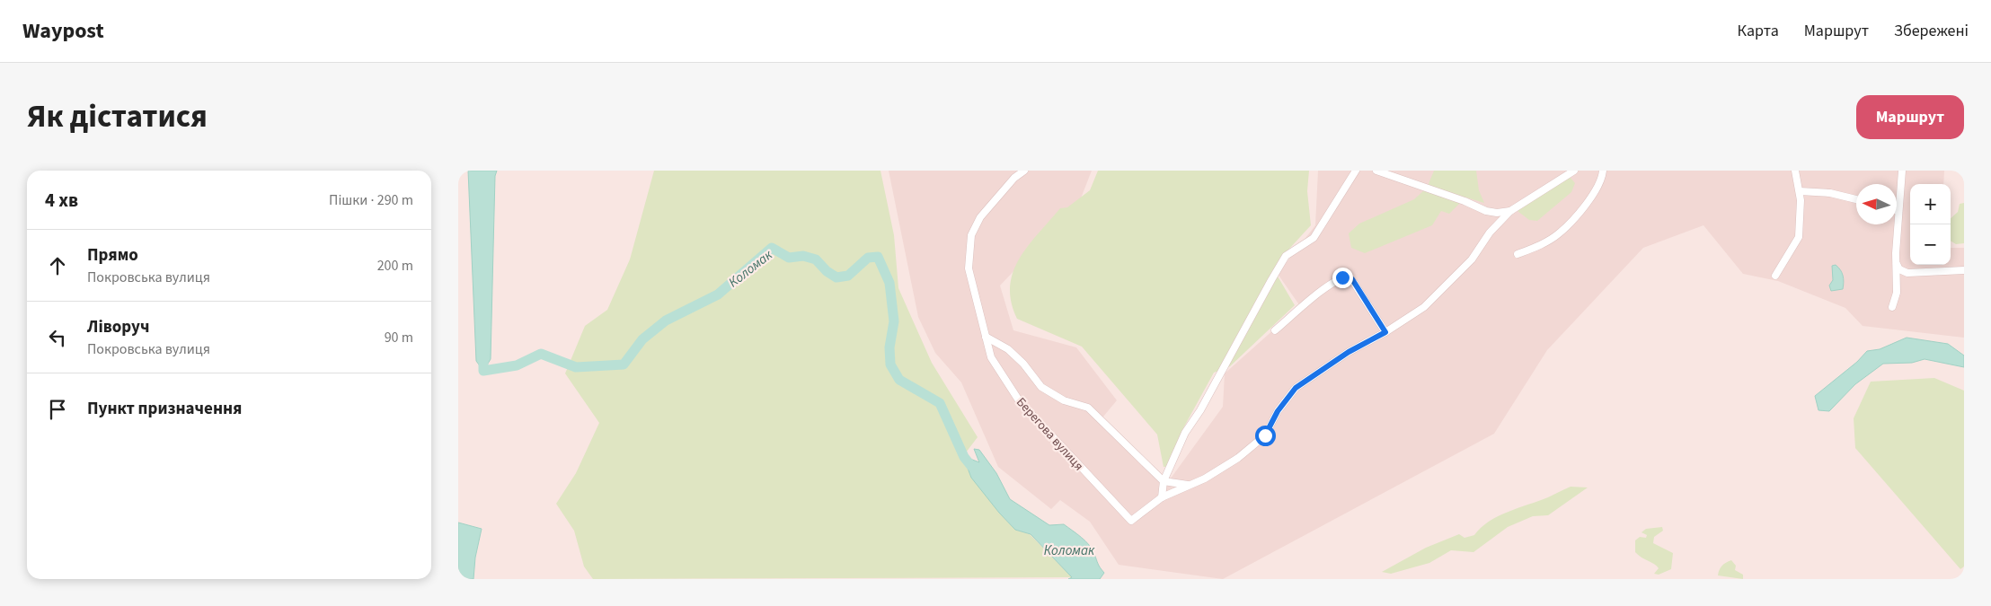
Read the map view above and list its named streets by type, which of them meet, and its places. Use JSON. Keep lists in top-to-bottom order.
{
  "streets": {
    "street": ["Берегова вулиця"]
  },
  "water": ["Коломак"],
  "north": "left",
  "page": {
    "header": "Waypost",
    "nav": ["Карта", "Маршрут", "Збережені"],
    "title": "Як дістатися",
    "buttons": "Маршрут",
    "heading": ["4 хв", "Пішки · 290 m"],
    "map_buttons": ["+", "−"],
    "list": [
      ["Прямо", "Покровська вулиця", "200 m"],
      ["Ліворуч", "Покровська вулиця", "90 m"],
      "Пункт призначення"
    ]
  }
}
